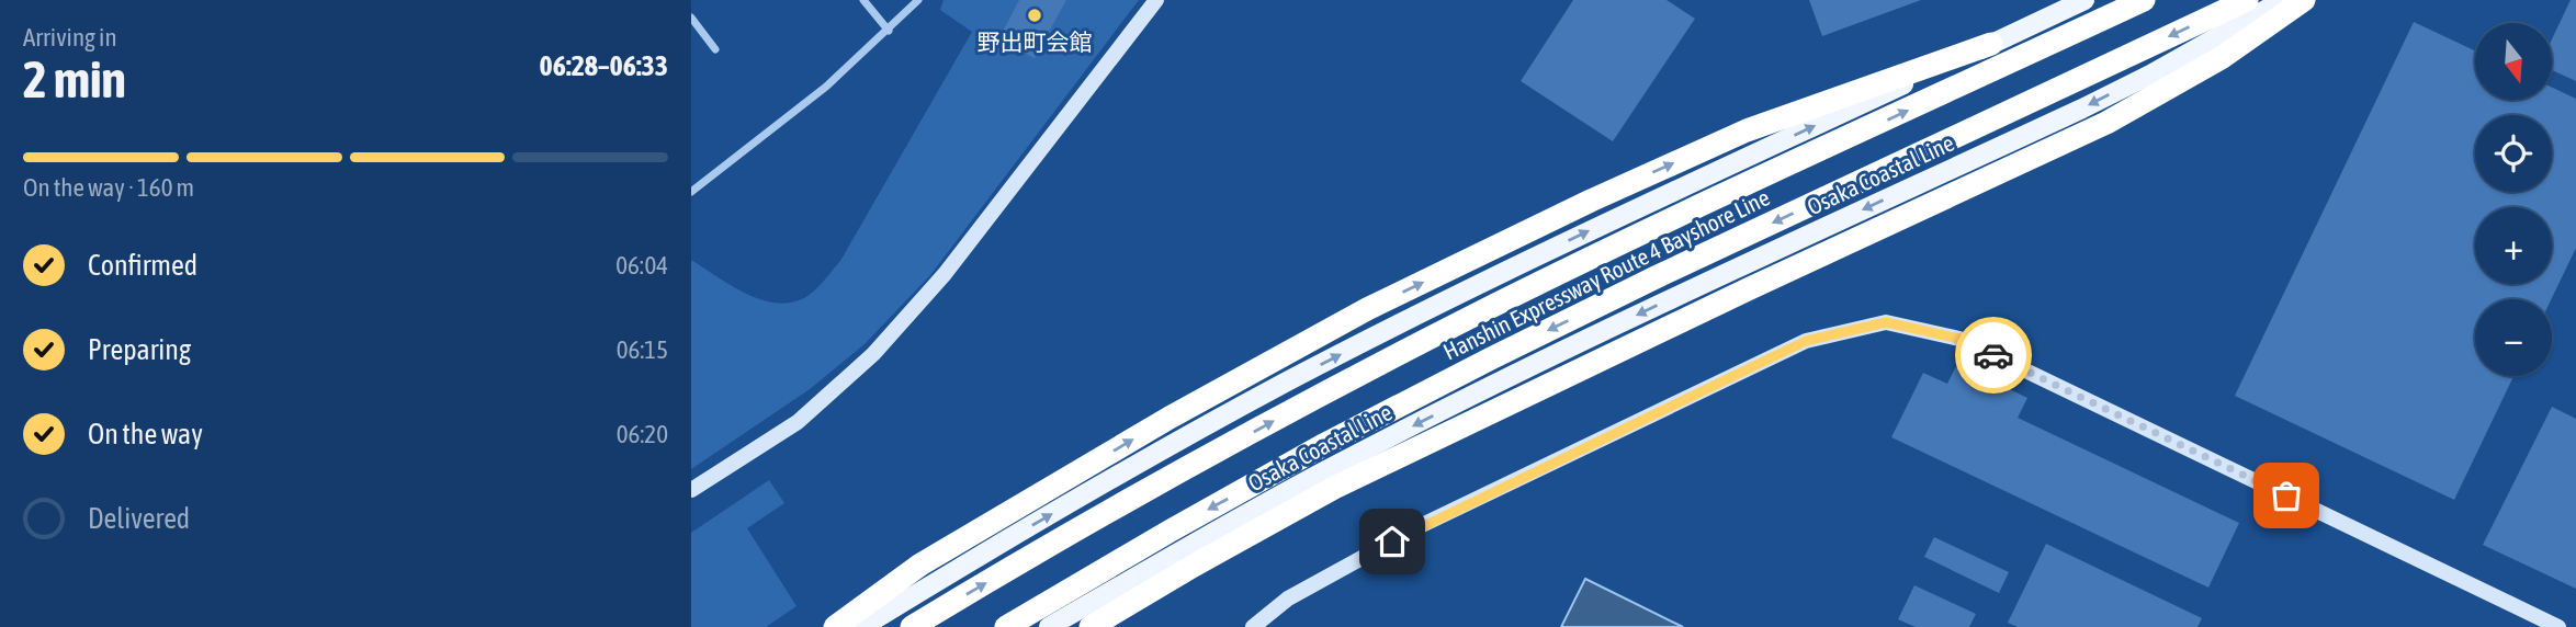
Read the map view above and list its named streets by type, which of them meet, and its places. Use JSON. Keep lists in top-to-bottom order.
{
  "streets": {
    "highway": ["Hanshin Expressway Route 4 Bayshore Line"],
    "main road": ["Osaka Coastal Line"]
  },
  "places": ["野出町会館"],
  "north": "bottom",
  "page": {
    "heading": ["2 min", "Arriving in", "06:28–06:33"],
    "map_buttons": ["+", "−"],
    "bar": "On the way · 160 m",
    "list": [
      ["Confirmed", "06:04"],
      ["Preparing", "06:15"],
      ["On the way", "06:20"],
      "Delivered"
    ]
  }
}
